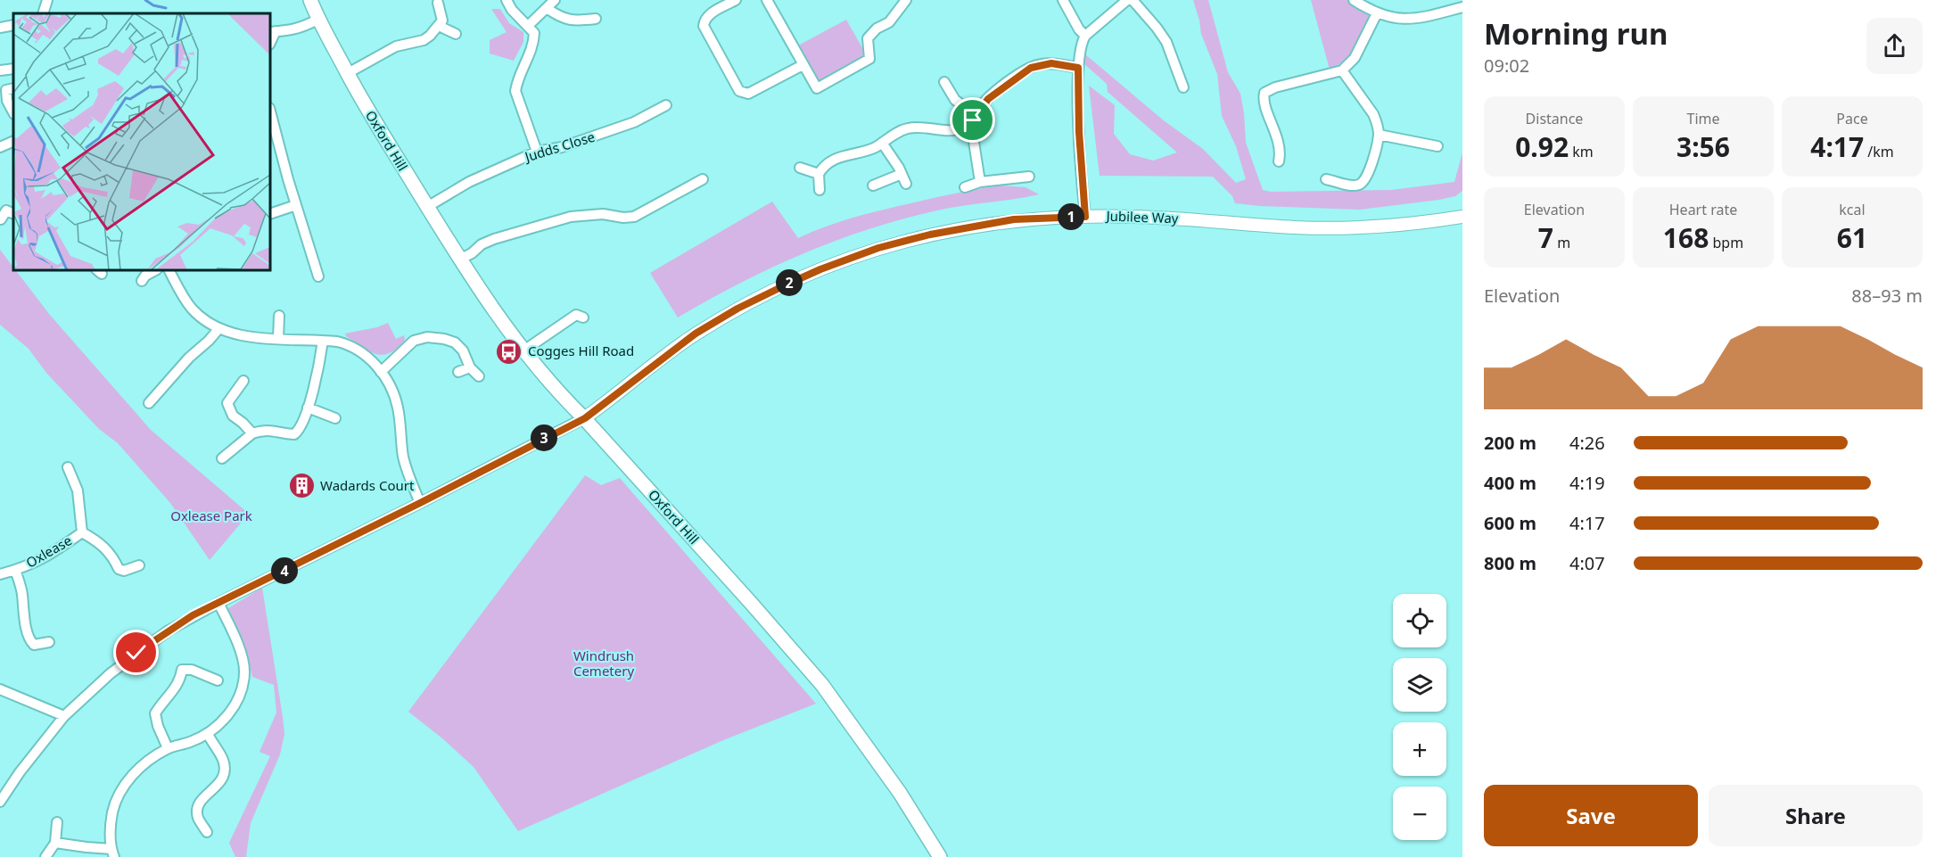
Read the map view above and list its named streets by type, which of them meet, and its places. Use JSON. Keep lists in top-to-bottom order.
{
  "streets": {
    "main road": ["Oxford Hill"],
    "street": ["Judds Close", "Jubilee Way", "Oxlease"]
  },
  "crossings": [
    ["Oxford Hill", "Judds Close"],
    ["Oxford Hill", "Jubilee Way"]
  ],
  "parks": ["Oxlease Park", "Windrush Cemetery"],
  "places": {
    "bus stop": ["Cogges Hill Road"],
    "building": ["Wadards Court"]
  },
  "page": {
    "heading": ["Morning run", "09:02"],
    "stats": [
      ["Distance", "0.92 km"],
      ["Time", "3:56"],
      ["Pace", "4:17 /km"],
      ["Elevation", "7 m"],
      ["Heart rate", "168 bpm"],
      ["kcal", "61"]
    ],
    "pins": [
      "1",
      "2",
      "3",
      "4"
    ],
    "chart": ["Elevation", "88–93 m"],
    "list": [
      {
        "name": "200 m",
        "note": "4:26"
      },
      {
        "name": "400 m",
        "note": "4:19"
      },
      {
        "name": "600 m",
        "note": "4:17"
      },
      {
        "name": "800 m",
        "note": "4:07"
      }
    ],
    "map_buttons": ["+", "−"],
    "buttons": ["Save", "Share"]
  }
}
